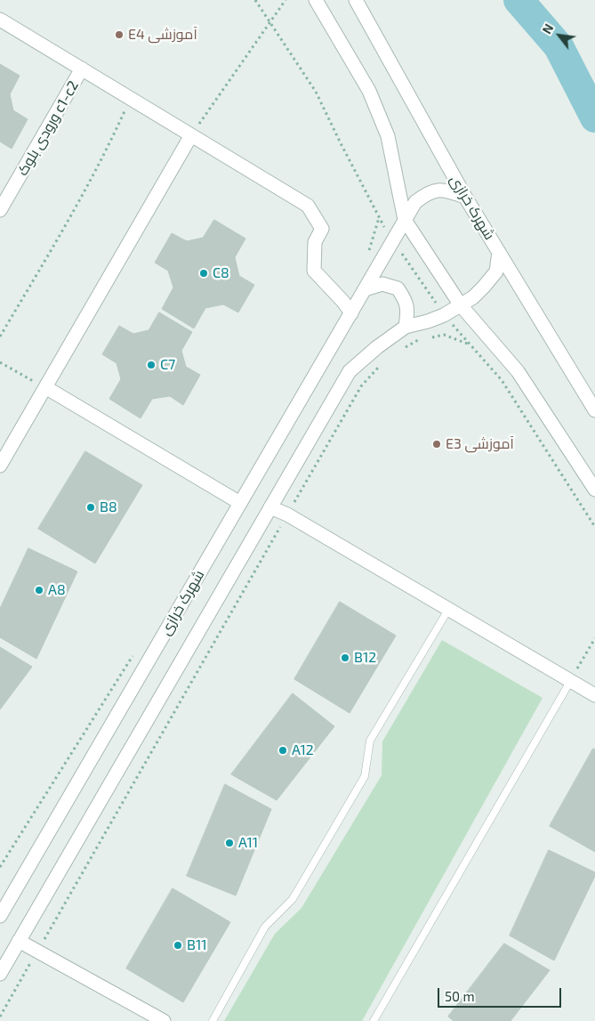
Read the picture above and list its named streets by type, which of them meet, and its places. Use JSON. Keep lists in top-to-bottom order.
{
  "streets": {
    "street": ["ورودی بلوک c1-c2", "شهرک خرازی"]
  },
  "places": [
    "E4 آموزشی",
    "C8",
    "C7",
    "E3 آموزشی",
    "B8",
    "A8",
    "B12",
    "A12",
    "A11",
    "B11"
  ],
  "scale_bar": "50 m",
  "north": "top left"
}
